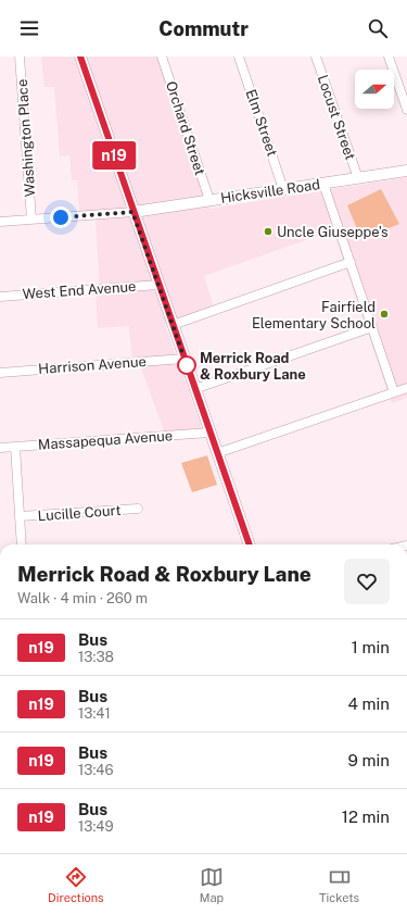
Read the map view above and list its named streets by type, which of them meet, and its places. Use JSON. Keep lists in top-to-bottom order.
{
  "streets": {
    "main road": ["Hicksville Road"],
    "street": [
      "Locust Street",
      "Elm Street",
      "Orchard Street",
      "Washington Place",
      "West End Avenue",
      "Harrison Avenue",
      "Massapequa Avenue",
      "Lucille Court"
    ]
  },
  "crossings": [
    ["Locust Street", "Hicksville Road"],
    ["Elm Street", "Hicksville Road"],
    ["Orchard Street", "Hicksville Road"]
  ],
  "places": ["Uncle Giuseppe's", "Fairfield Elementary School", "Merrick Road & Roxbury Lane"],
  "lines": ["bus line n19"],
  "north": "right",
  "page": {
    "header": "Commutr",
    "on_map": "n19",
    "heading": ["Merrick Road & Roxbury Lane", "Walk · 4 min · 260 m"],
    "list": [
      {
        "mark": "n19",
        "name": "Bus",
        "note": "13:38",
        "value": "1 min"
      },
      {
        "mark": "n19",
        "name": "Bus",
        "note": "13:41",
        "value": "4 min"
      },
      {
        "mark": "n19",
        "name": "Bus",
        "note": "13:46",
        "value": "9 min"
      },
      {
        "mark": "n19",
        "name": "Bus",
        "note": "13:49",
        "value": "12 min"
      }
    ],
    "tabs": ["Directions", "Map", "Tickets"]
  }
}
